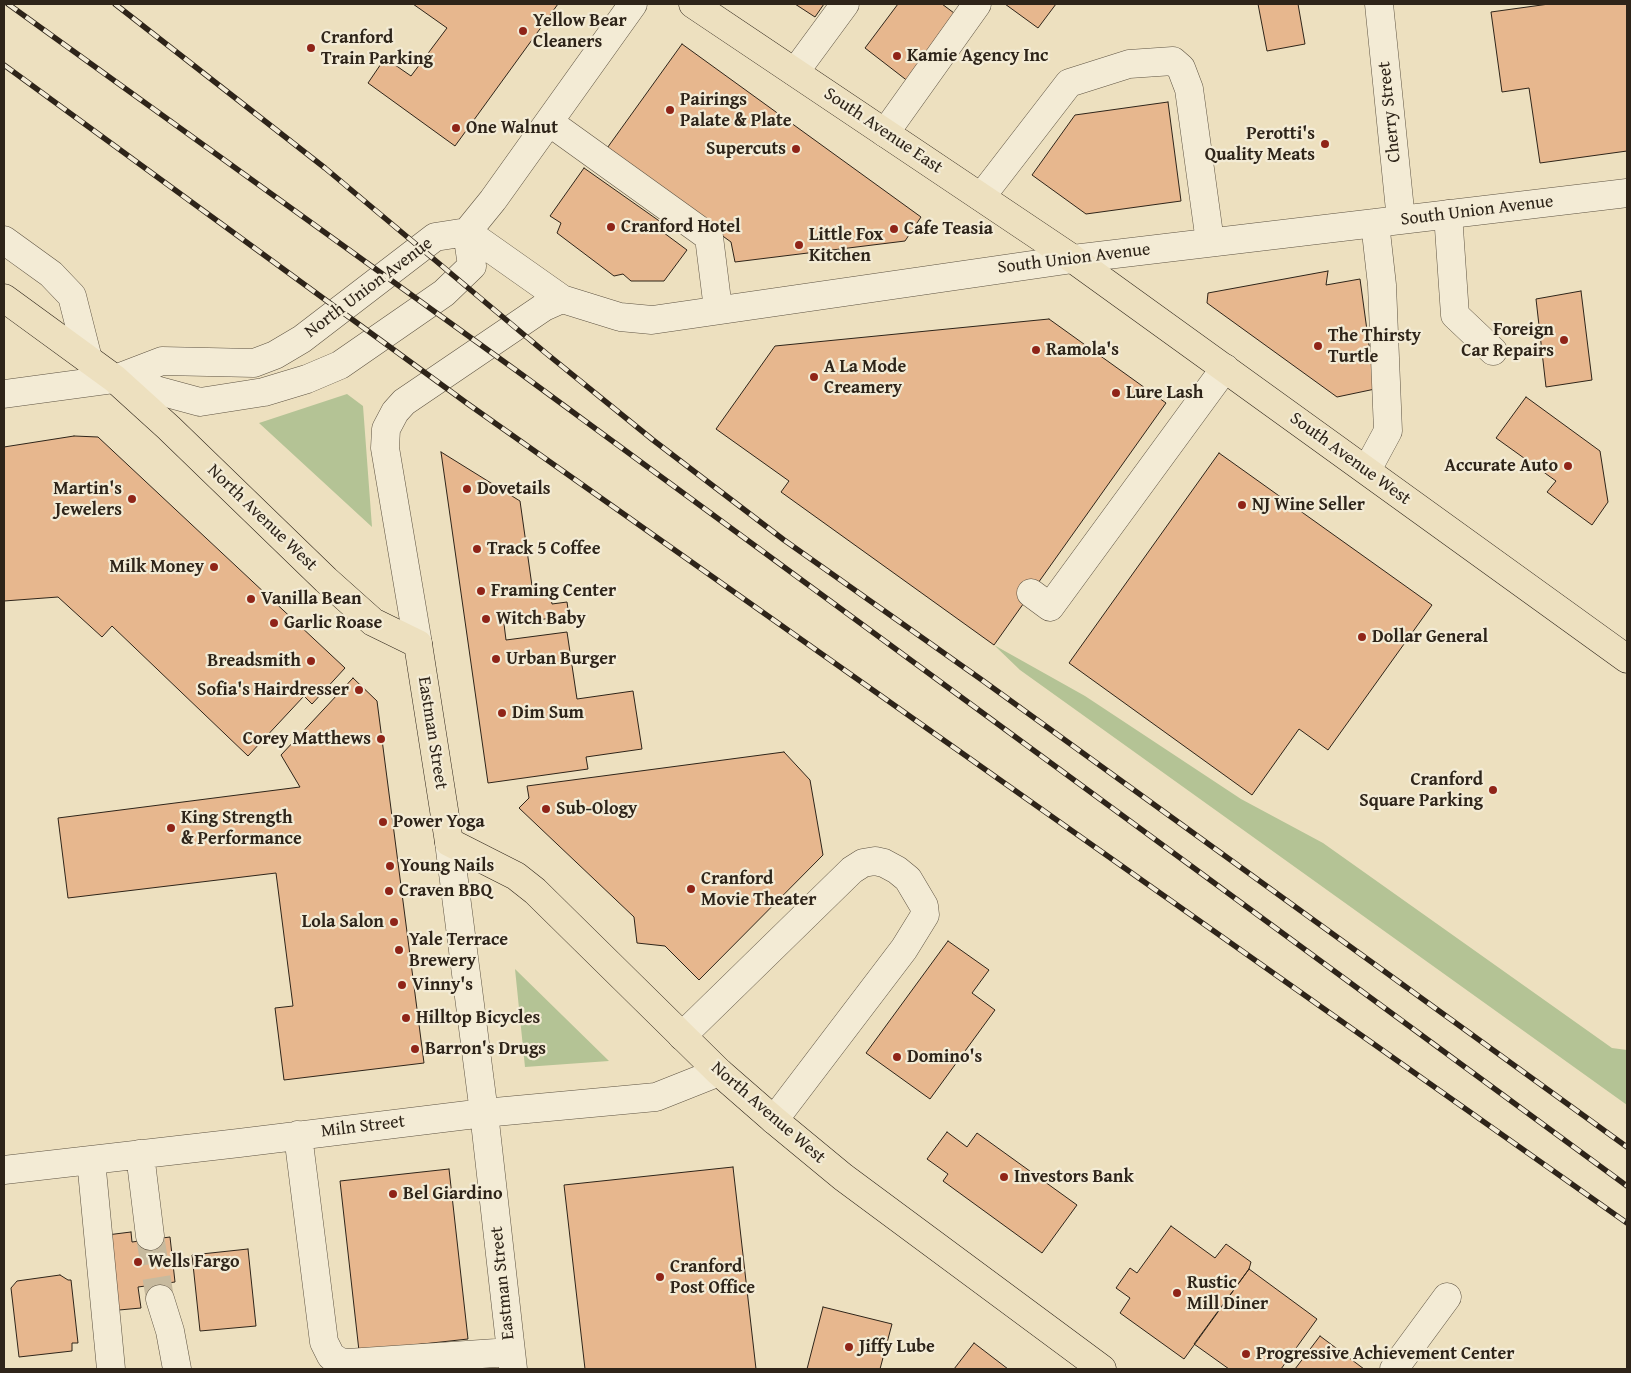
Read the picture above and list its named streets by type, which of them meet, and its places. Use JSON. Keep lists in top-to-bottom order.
{
  "streets": {
    "main road": [
      "South Avenue East",
      "South Avenue West",
      "North Avenue West",
      "Eastman Street"
    ],
    "street": [
      "Cherry Street",
      "South Union Avenue",
      "North Union Avenue",
      "Miln Street"
    ]
  },
  "crossings": [
    ["Cherry Street", "South Union Avenue"],
    ["Cherry Street", "South Avenue West"],
    ["South Avenue East", "South Union Avenue"],
    ["South Avenue East", "South Avenue West"],
    ["South Union Avenue", "North Union Avenue"],
    ["South Union Avenue", "South Avenue West"],
    ["South Union Avenue", "Eastman Street"],
    ["North Union Avenue", "North Avenue West"],
    ["North Avenue West", "Eastman Street"],
    ["North Avenue West", "Miln Street"],
    ["Eastman Street", "Miln Street"]
  ],
  "places": [
    "Yellow Bear Cleaners",
    "Cranford Train Parking",
    "Kamie Agency Inc",
    "Pairings Palate & Plate",
    "One Walnut",
    "Perotti's Quality Meats",
    "Supercuts",
    "Cranford Hotel",
    "Cafe Teasia",
    "Little Fox Kitchen",
    "Foreign Car Repairs",
    "The Thirsty Turtle",
    "Ramola's",
    "A La Mode Creamery",
    "Lure Lash",
    "Accurate Auto",
    "Dovetails",
    "Martin's Jewelers",
    "NJ Wine Seller",
    "Track 5 Coffee",
    "Milk Money",
    "Framing Center",
    "Vanilla Bean",
    "Witch Baby",
    "Garlic Roase",
    "Dollar General",
    "Urban Burger",
    "Breadsmith",
    "Sofia's Hairdresser",
    "Dim Sum",
    "Corey Matthews",
    "Cranford Square Parking",
    "Sub-Ology",
    "Power Yoga",
    "King Strength & Performance",
    "Young Nails",
    "Cranford Movie Theater",
    "Craven BBQ",
    "Lola Salon",
    "Yale Terrace Brewery",
    "Vinny's",
    "Hilltop Bicycles",
    "Barron's Drugs",
    "Domino's",
    "Investors Bank",
    "Bel Giardino",
    "Wells Fargo",
    "Cranford Post Office",
    "Rustic Mill Diner",
    "Jiffy Lube",
    "Progressive Achievement Center"
  ]
}
